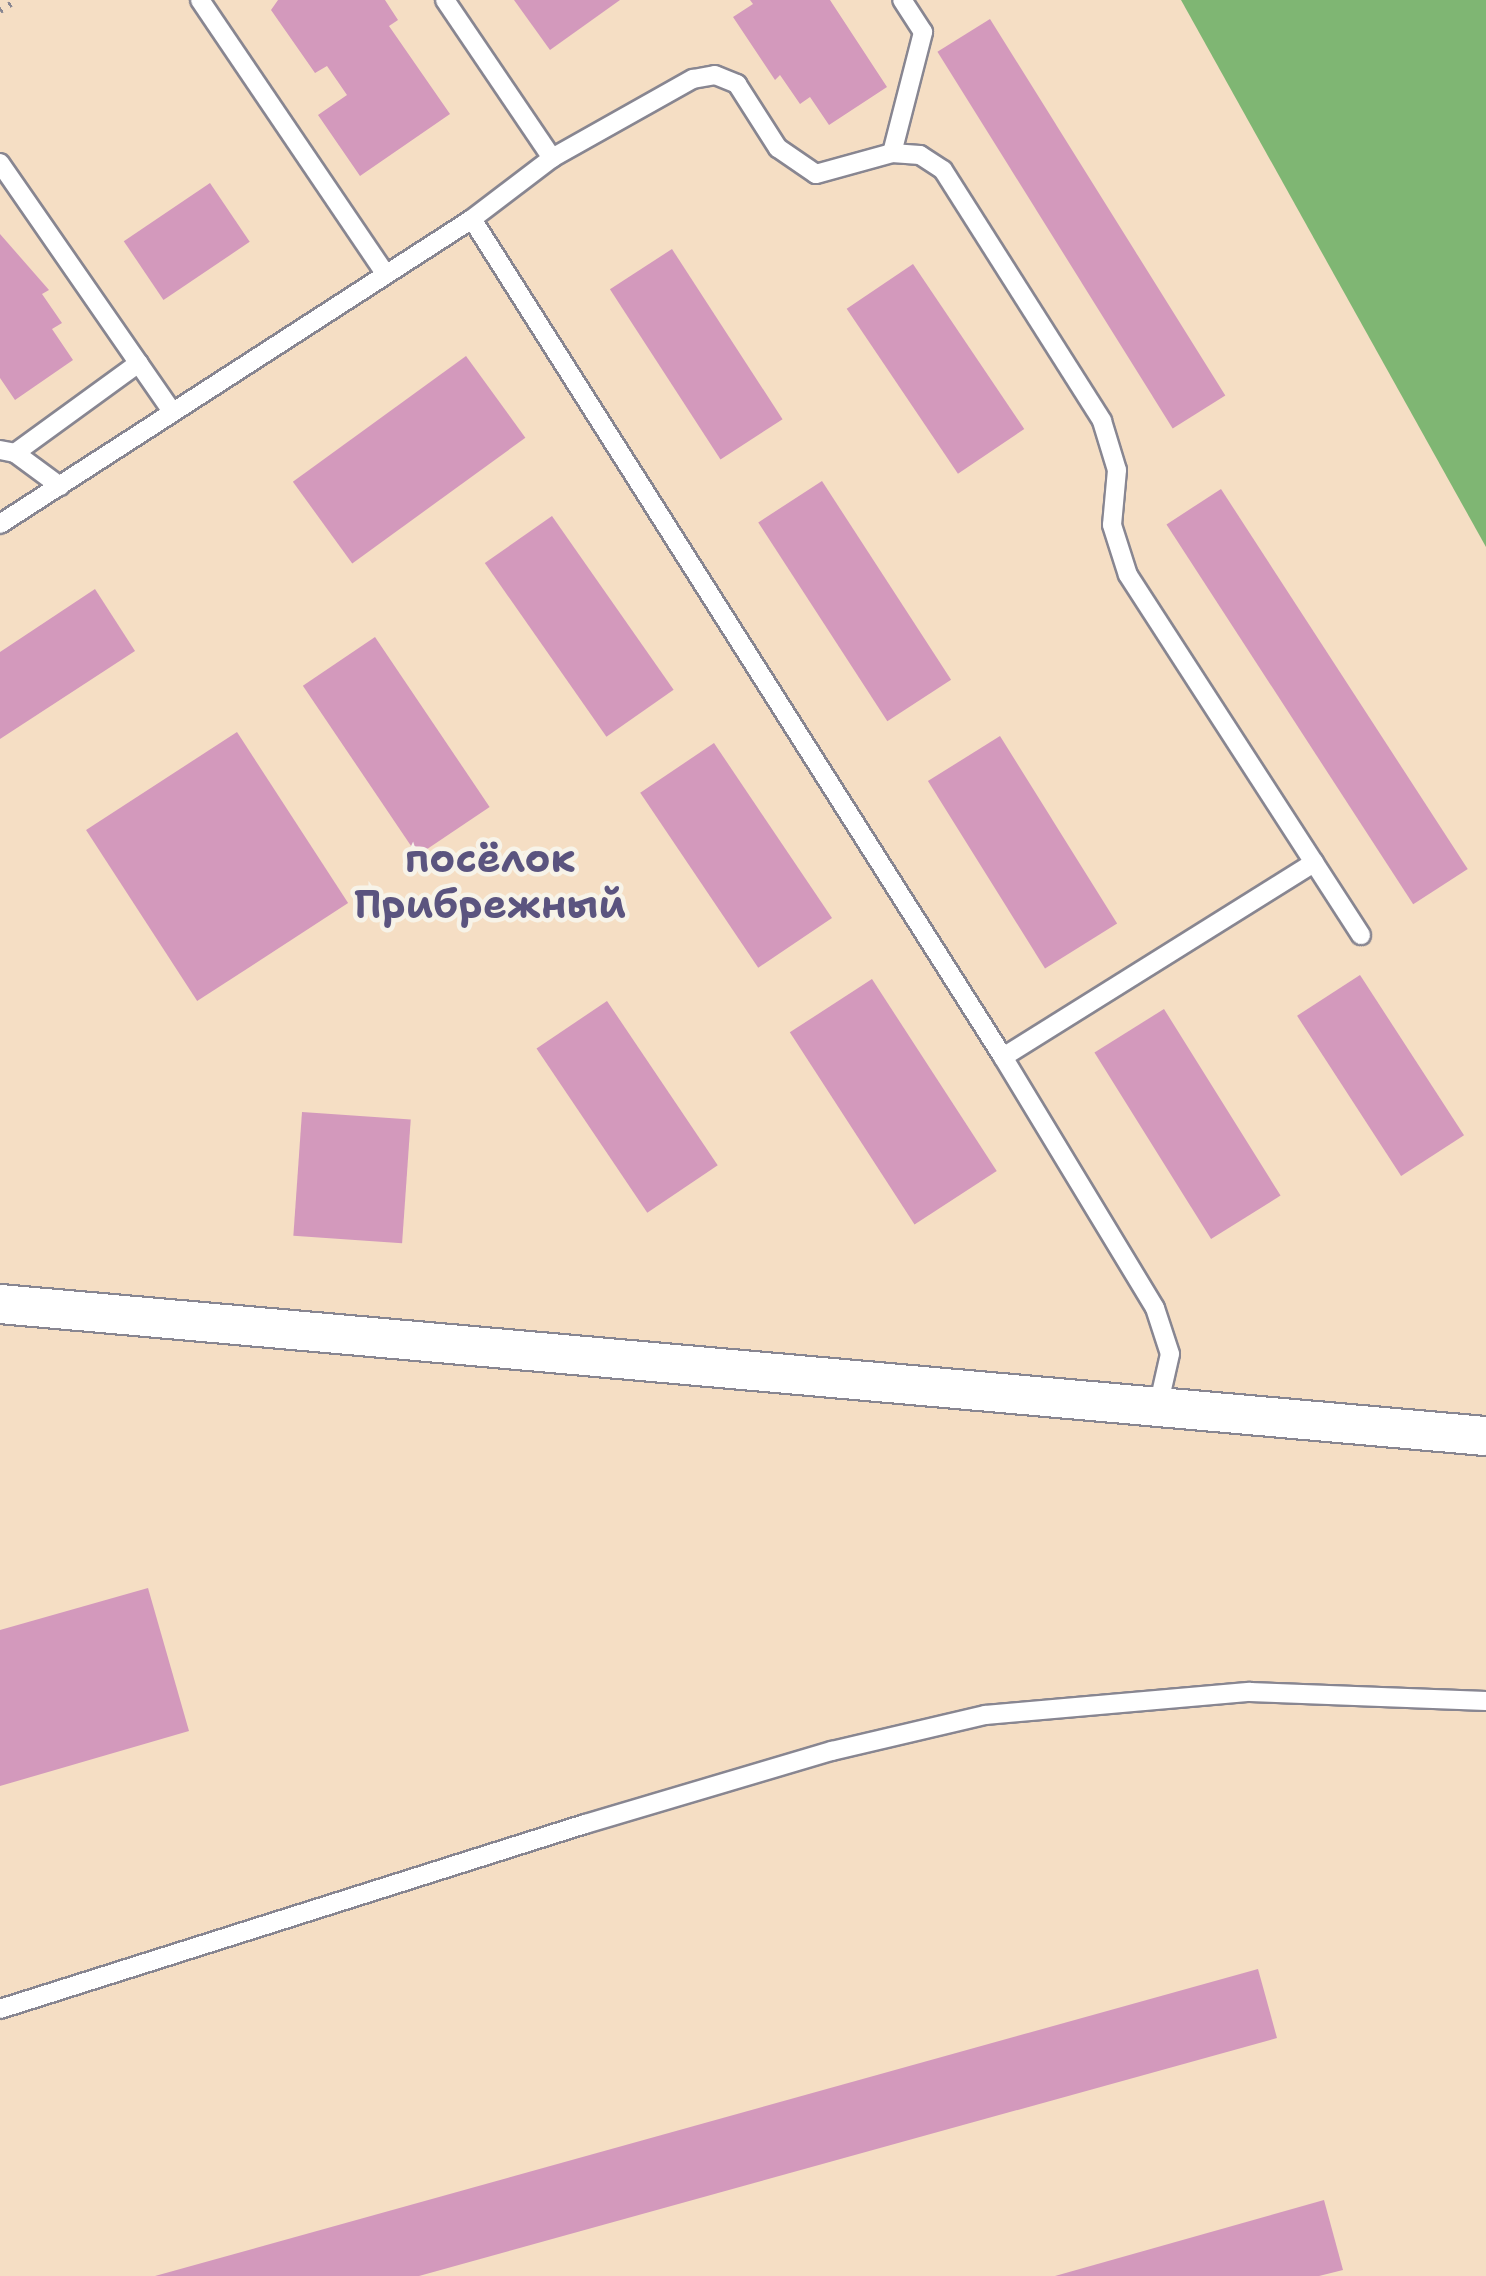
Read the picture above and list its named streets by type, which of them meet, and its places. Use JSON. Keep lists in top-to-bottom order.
{
  "districts": ["посёлок Прибрежный"]
}
